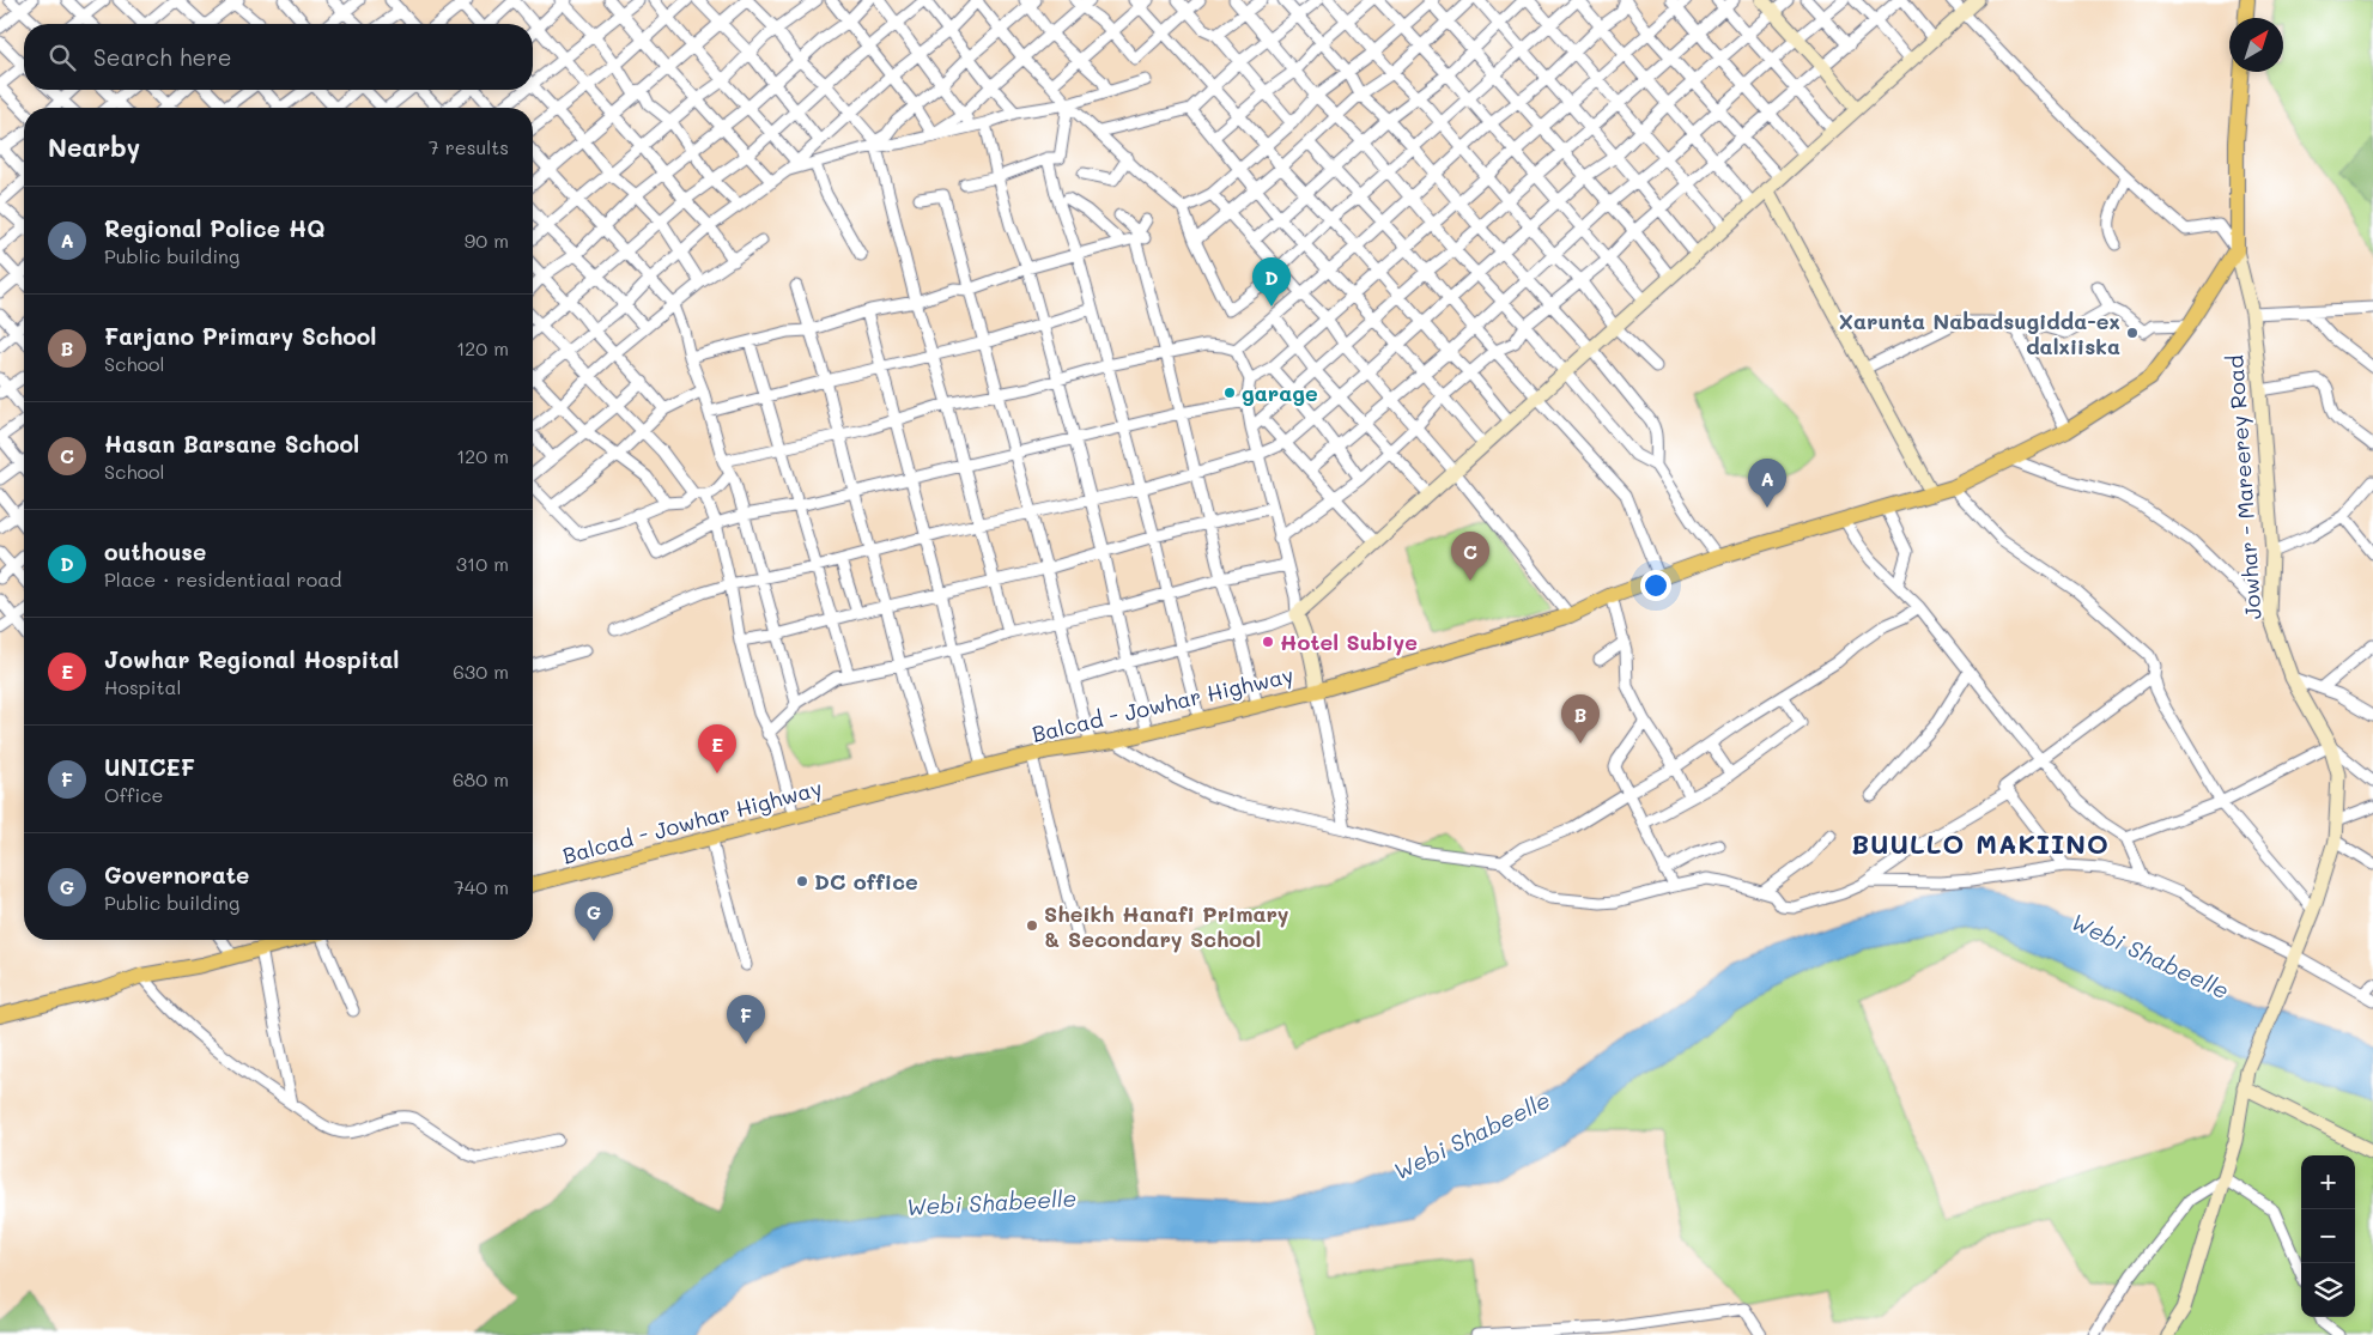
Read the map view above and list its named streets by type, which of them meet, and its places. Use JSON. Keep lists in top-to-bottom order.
{
  "streets": {
    "main road": ["Balcad - Jowhar Highway"],
    "street": ["Jowhar - Mareerey Road"]
  },
  "crossings": [
    ["Jowhar - Mareerey Road", "Balcad - Jowhar Highway"]
  ],
  "districts": ["BUULLO MAKIINO"],
  "water": ["Webi Shabeelle"],
  "places": [
    "Xarunta Nabadsugidda-ex dalxiiska",
    "garage",
    "Hotel Subiye",
    "DC office",
    "Sheikh Hanafi Primary & Secondary School"
  ],
  "north": "top right",
  "page": {
    "search": "Search here",
    "heading": ["Nearby", "7 results"],
    "list": [
      {
        "mark": "A",
        "name": "Regional Police HQ",
        "note": "Public building",
        "value": "90 m"
      },
      {
        "mark": "B",
        "name": "Farjano Primary School",
        "note": "School",
        "value": "120 m"
      },
      {
        "mark": "C",
        "name": "Hasan Barsane School",
        "note": "School",
        "value": "120 m"
      },
      {
        "mark": "D",
        "name": "outhouse",
        "note": "Place · residentiaal road",
        "value": "310 m"
      },
      {
        "mark": "E",
        "name": "Jowhar Regional Hospital",
        "note": "Hospital",
        "value": "630 m"
      },
      {
        "mark": "F",
        "name": "UNICEF",
        "note": "Office",
        "value": "680 m"
      },
      {
        "mark": "G",
        "name": "Governorate",
        "note": "Public building",
        "value": "740 m"
      }
    ],
    "pins": [
      "D",
      "A",
      "C",
      "B",
      "E",
      "G",
      "F"
    ],
    "map_buttons": ["+", "−"]
  }
}
